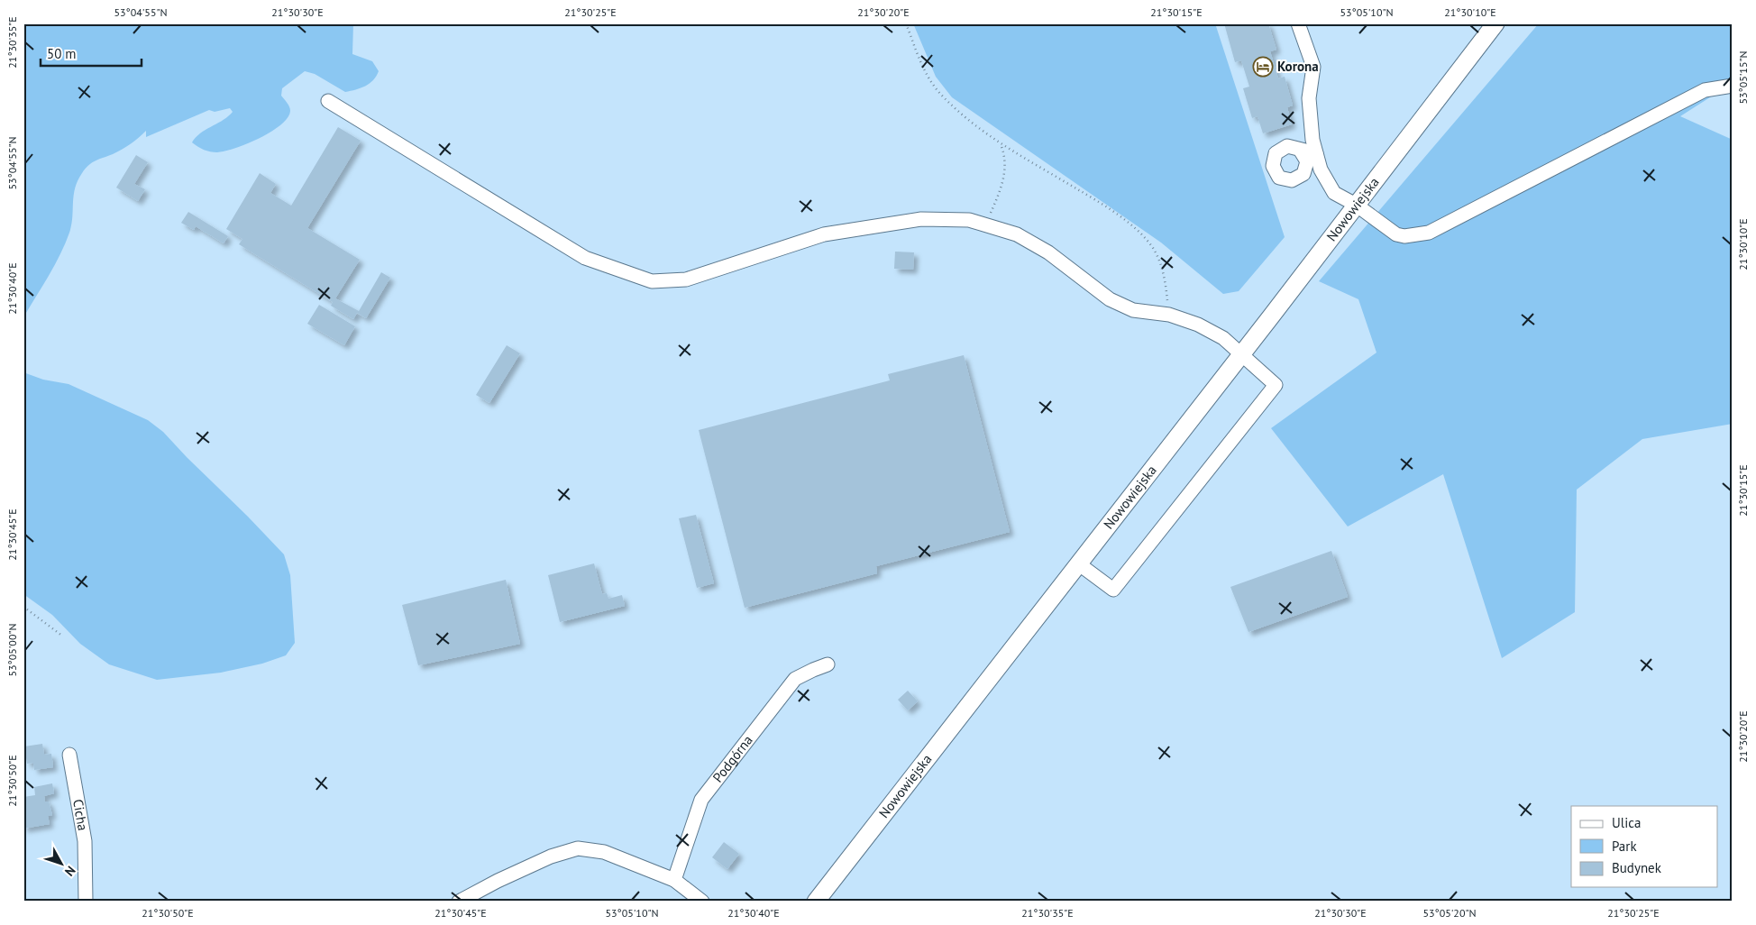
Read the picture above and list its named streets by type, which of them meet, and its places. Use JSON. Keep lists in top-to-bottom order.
{
  "streets": {
    "main road": ["Nowowiejska"],
    "street": ["Podgórna", "Cicha"]
  },
  "places": {
    "hotel": ["Korona"]
  },
  "legend": ["Ulica", "Park", "Budynek"],
  "scale_bar": "50 m",
  "north": "bottom right",
  "coordinates": [
    "53°04'55\"N",
    "21°30'30\"E",
    "21°30'25\"E",
    "21°30'20\"E",
    "21°30'15\"E",
    "53°05'10\"N",
    "21°30'10\"E",
    "21°30'35\"E",
    "53°05'15\"N",
    "21°30'40\"E",
    "21°30'45\"E",
    "53°05'00\"N",
    "21°30'50\"E",
    "53°05'20\"N"
  ]
}
